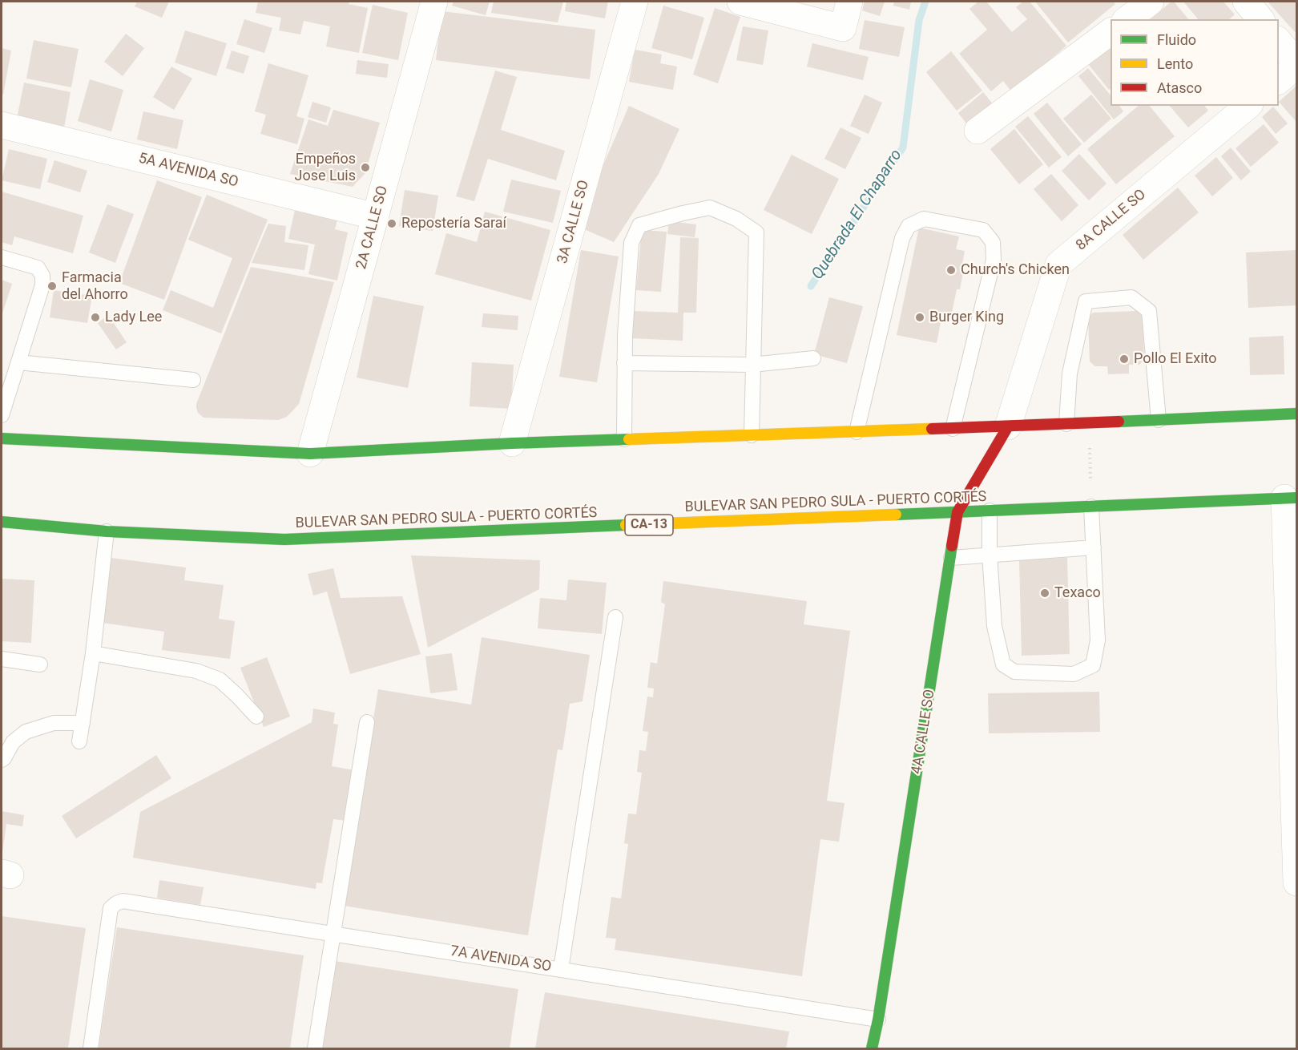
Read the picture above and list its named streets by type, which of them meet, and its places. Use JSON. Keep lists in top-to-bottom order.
{
  "streets": {
    "main road": ["BULEVAR SAN PEDRO SULA - PUERTO CORTÉS", "CA-13", "4A CALLE SO"],
    "street": [
      "5A AVENIDA SO",
      "8A CALLE SO",
      "3A CALLE SO",
      "2A CALLE SO"
    ],
    "lane": ["7A AVENIDA SO"]
  },
  "crossings": [
    ["5A AVENIDA SO", "2A CALLE SO"],
    ["8A CALLE SO", "4A CALLE SO"],
    ["BULEVAR SAN PEDRO SULA - PUERTO CORTÉS", "4A CALLE SO"],
    ["4A CALLE SO", "7A AVENIDA SO"]
  ],
  "water": ["Quebrada El Chaparro"],
  "places": [
    "Empeños Jose Luis",
    "Repostería Saraí",
    "Church's Chicken",
    "Farmacia del Ahorro",
    "Lady Lee",
    "Burger King",
    "Pollo El Exito",
    "Texaco"
  ],
  "legend": ["Fluido", "Lento", "Atasco"]
}
